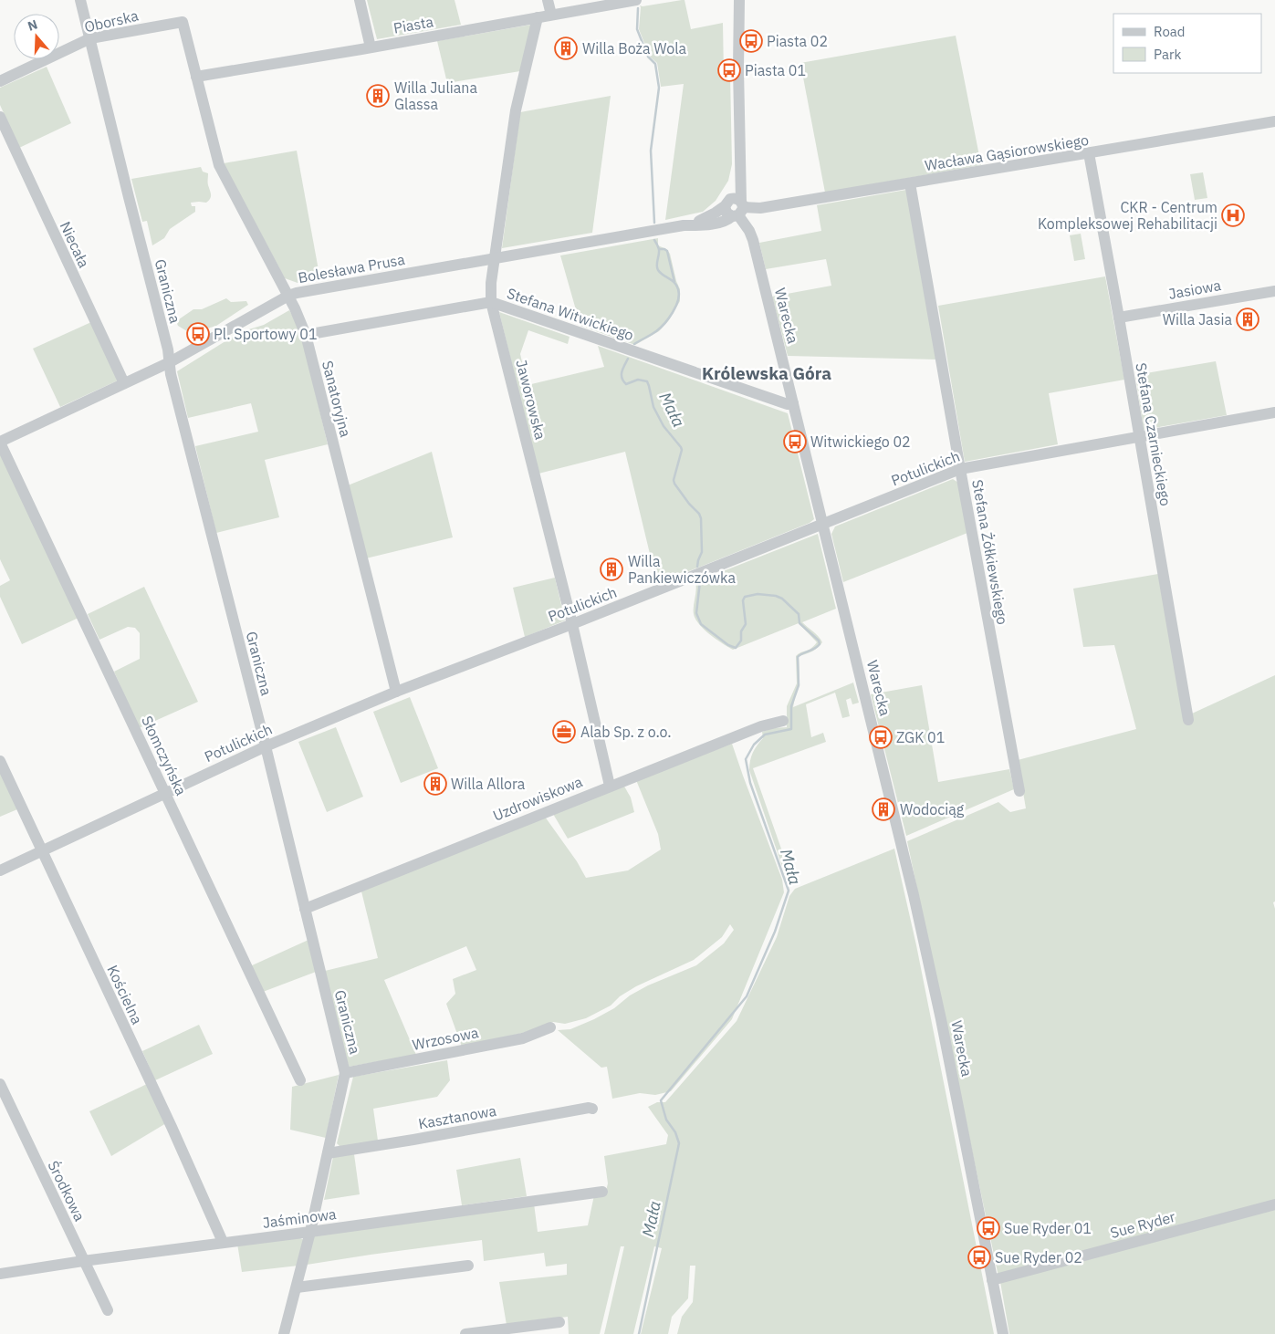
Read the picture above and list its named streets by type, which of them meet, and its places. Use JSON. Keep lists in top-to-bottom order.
{
  "streets": {
    "street": [
      "Oborska",
      "Piasta",
      "Wacława Gąsiorowskiego",
      "Niecała",
      "Bolesława Prusa",
      "Jasiowa",
      "Graniczna",
      "Stefana Witwickiego",
      "Warecka",
      "Sanatoryjna",
      "Jaworowska",
      "Stefana Czarnieckiego",
      "Potulickich",
      "Stefana Żółkiewskiego",
      "Słomczyńska",
      "Uzdrowiskowa",
      "Kościelna",
      "Wrzosowa",
      "Kasztanowa",
      "Środkowa",
      "Jaśminowa",
      "Sue Ryder"
    ]
  },
  "crossings": [
    ["Oborska", "Graniczna"],
    ["Oborska", "Sanatoryjna"],
    ["Piasta", "Sanatoryjna"],
    ["Piasta", "Jaworowska"],
    ["Wacława Gąsiorowskiego", "Bolesława Prusa"],
    ["Wacława Gąsiorowskiego", "Warecka"],
    ["Wacława Gąsiorowskiego", "Stefana Czarnieckiego"],
    ["Wacława Gąsiorowskiego", "Stefana Żółkiewskiego"],
    ["Niecała", "Bolesława Prusa"],
    ["Bolesława Prusa", "Graniczna"],
    ["Bolesława Prusa", "Warecka"],
    ["Bolesława Prusa", "Sanatoryjna"],
    ["Bolesława Prusa", "Jaworowska"],
    ["Bolesława Prusa", "Słomczyńska"],
    ["Jasiowa", "Stefana Czarnieckiego"],
    ["Graniczna", "Potulickich"],
    ["Graniczna", "Uzdrowiskowa"],
    ["Graniczna", "Wrzosowa"],
    ["Graniczna", "Kasztanowa"],
    ["Graniczna", "Jaśminowa"],
    ["Stefana Witwickiego", "Warecka"],
    ["Stefana Witwickiego", "Sanatoryjna"],
    ["Stefana Witwickiego", "Jaworowska"],
    ["Warecka", "Potulickich"],
    ["Warecka", "Sue Ryder"],
    ["Sanatoryjna", "Potulickich"],
    ["Jaworowska", "Potulickich"],
    ["Jaworowska", "Uzdrowiskowa"],
    ["Stefana Czarnieckiego", "Potulickich"],
    ["Potulickich", "Stefana Żółkiewskiego"],
    ["Potulickich", "Słomczyńska"],
    ["Potulickich", "Kościelna"],
    ["Kościelna", "Jaśminowa"],
    ["Środkowa", "Jaśminowa"]
  ],
  "districts": ["Królewska Góra"],
  "water": ["Mała"],
  "places": {
    "bus stop": [
      "Piasta 02",
      "Piasta 01",
      "Pl. Sportowy 01",
      "Witwickiego 02",
      "ZGK 01",
      "Sue Ryder 01",
      "Sue Ryder 02"
    ],
    "building": [
      "Willa Boża Wola",
      "Willa Juliana Glassa",
      "Willa Jasia",
      "Willa Pankiewiczówka",
      "Willa Allora",
      "Wodociąg"
    ],
    "hospital": ["CKR - Centrum Kompleksowej Rehabilitacji"],
    "office": ["Alab Sp. z o.o."]
  },
  "legend": ["Road", "Park"],
  "north": "top"
}
